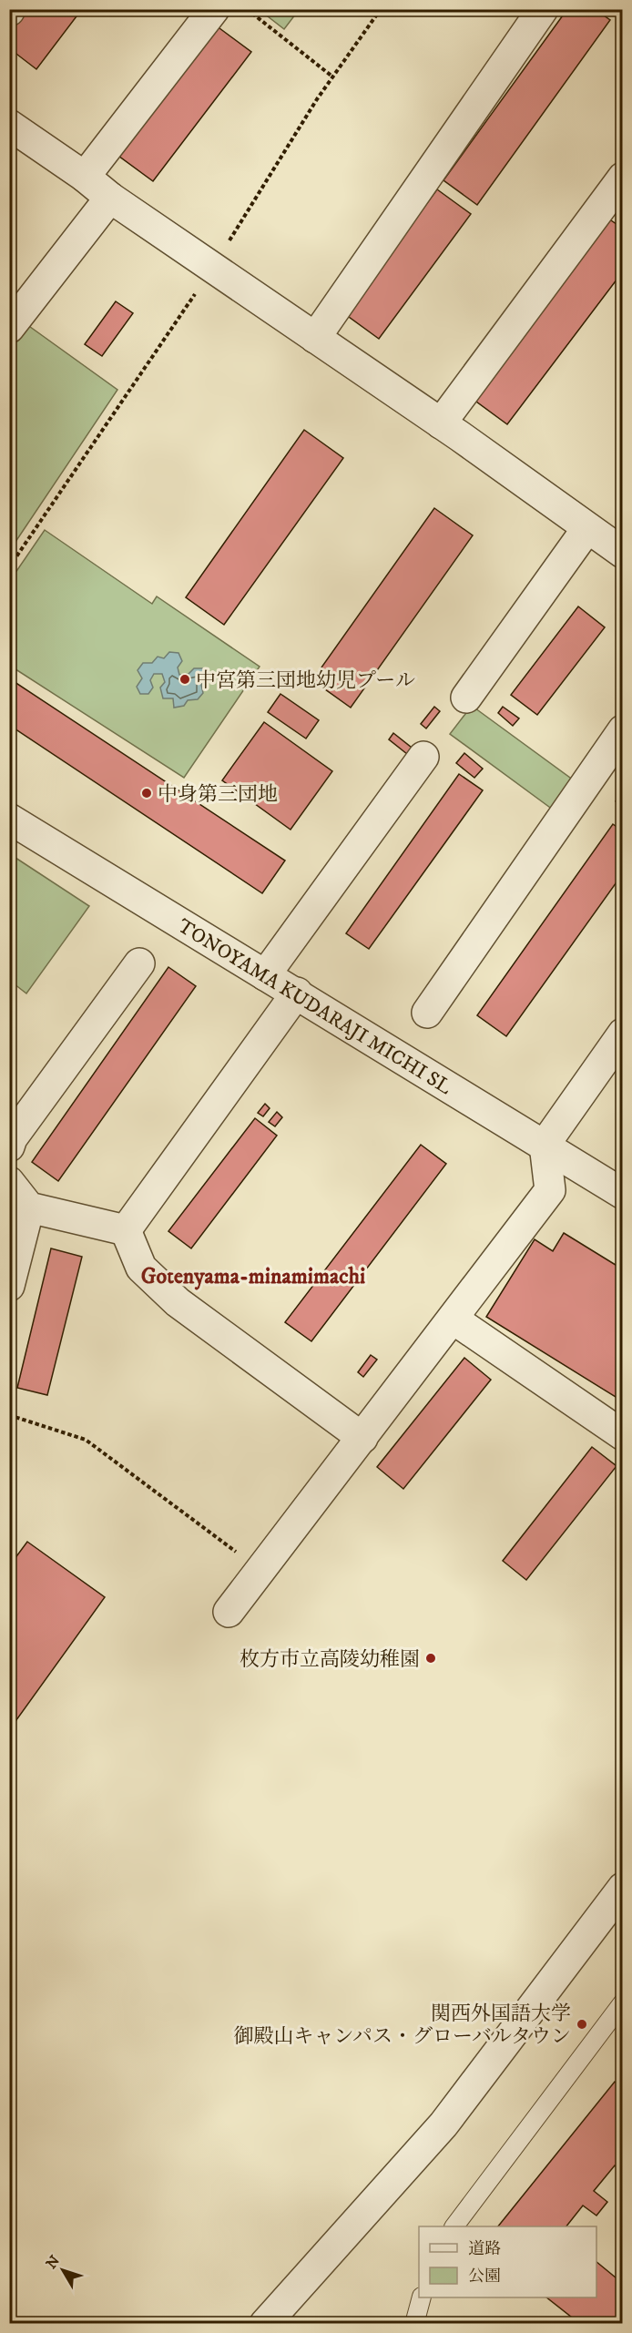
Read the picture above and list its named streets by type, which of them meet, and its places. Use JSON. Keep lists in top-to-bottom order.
{
  "streets": {
    "street": ["TONOYAMA KUDARAJI MICHI SL"]
  },
  "districts": ["Gotenyama-minamimachi"],
  "places": [
    "中宮第三団地幼児プール",
    "中身第三団地",
    "枚方市立高陵幼稚園",
    "関西外国語大学 御殿山キャンパス・グローバルタウン"
  ],
  "legend": ["道路", "公園"],
  "north": "top left"
}
